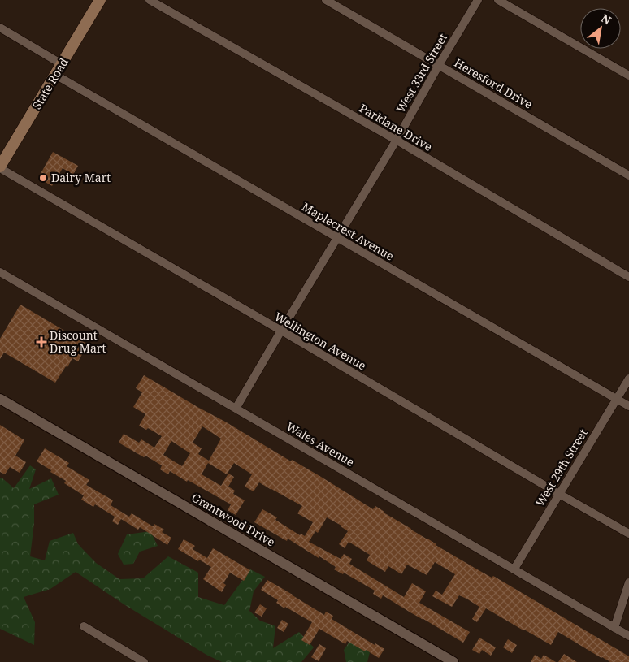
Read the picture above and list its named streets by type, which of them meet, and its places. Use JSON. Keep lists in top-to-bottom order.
{
  "streets": {
    "main road": ["State Road"],
    "street": [
      "West 33rd Street",
      "Heresford Drive",
      "Parklane Drive",
      "Maplecrest Avenue",
      "Wellington Avenue",
      "Wales Avenue",
      "West 29th Street",
      "Grantwood Drive"
    ]
  },
  "crossings": [
    ["West 33rd Street", "Heresford Drive"],
    ["West 33rd Street", "Parklane Drive"],
    ["West 33rd Street", "Maplecrest Avenue"],
    ["West 33rd Street", "Wellington Avenue"],
    ["West 33rd Street", "Wales Avenue"],
    ["State Road", "Maplecrest Avenue"],
    ["State Road", "Wellington Avenue"],
    ["Maplecrest Avenue", "West 29th Street"],
    ["Wellington Avenue", "West 29th Street"],
    ["Wales Avenue", "West 29th Street"]
  ],
  "places": {
    "other": ["Dairy Mart"],
    "health": ["Discount Drug Mart"]
  },
  "north": "top right"
}
